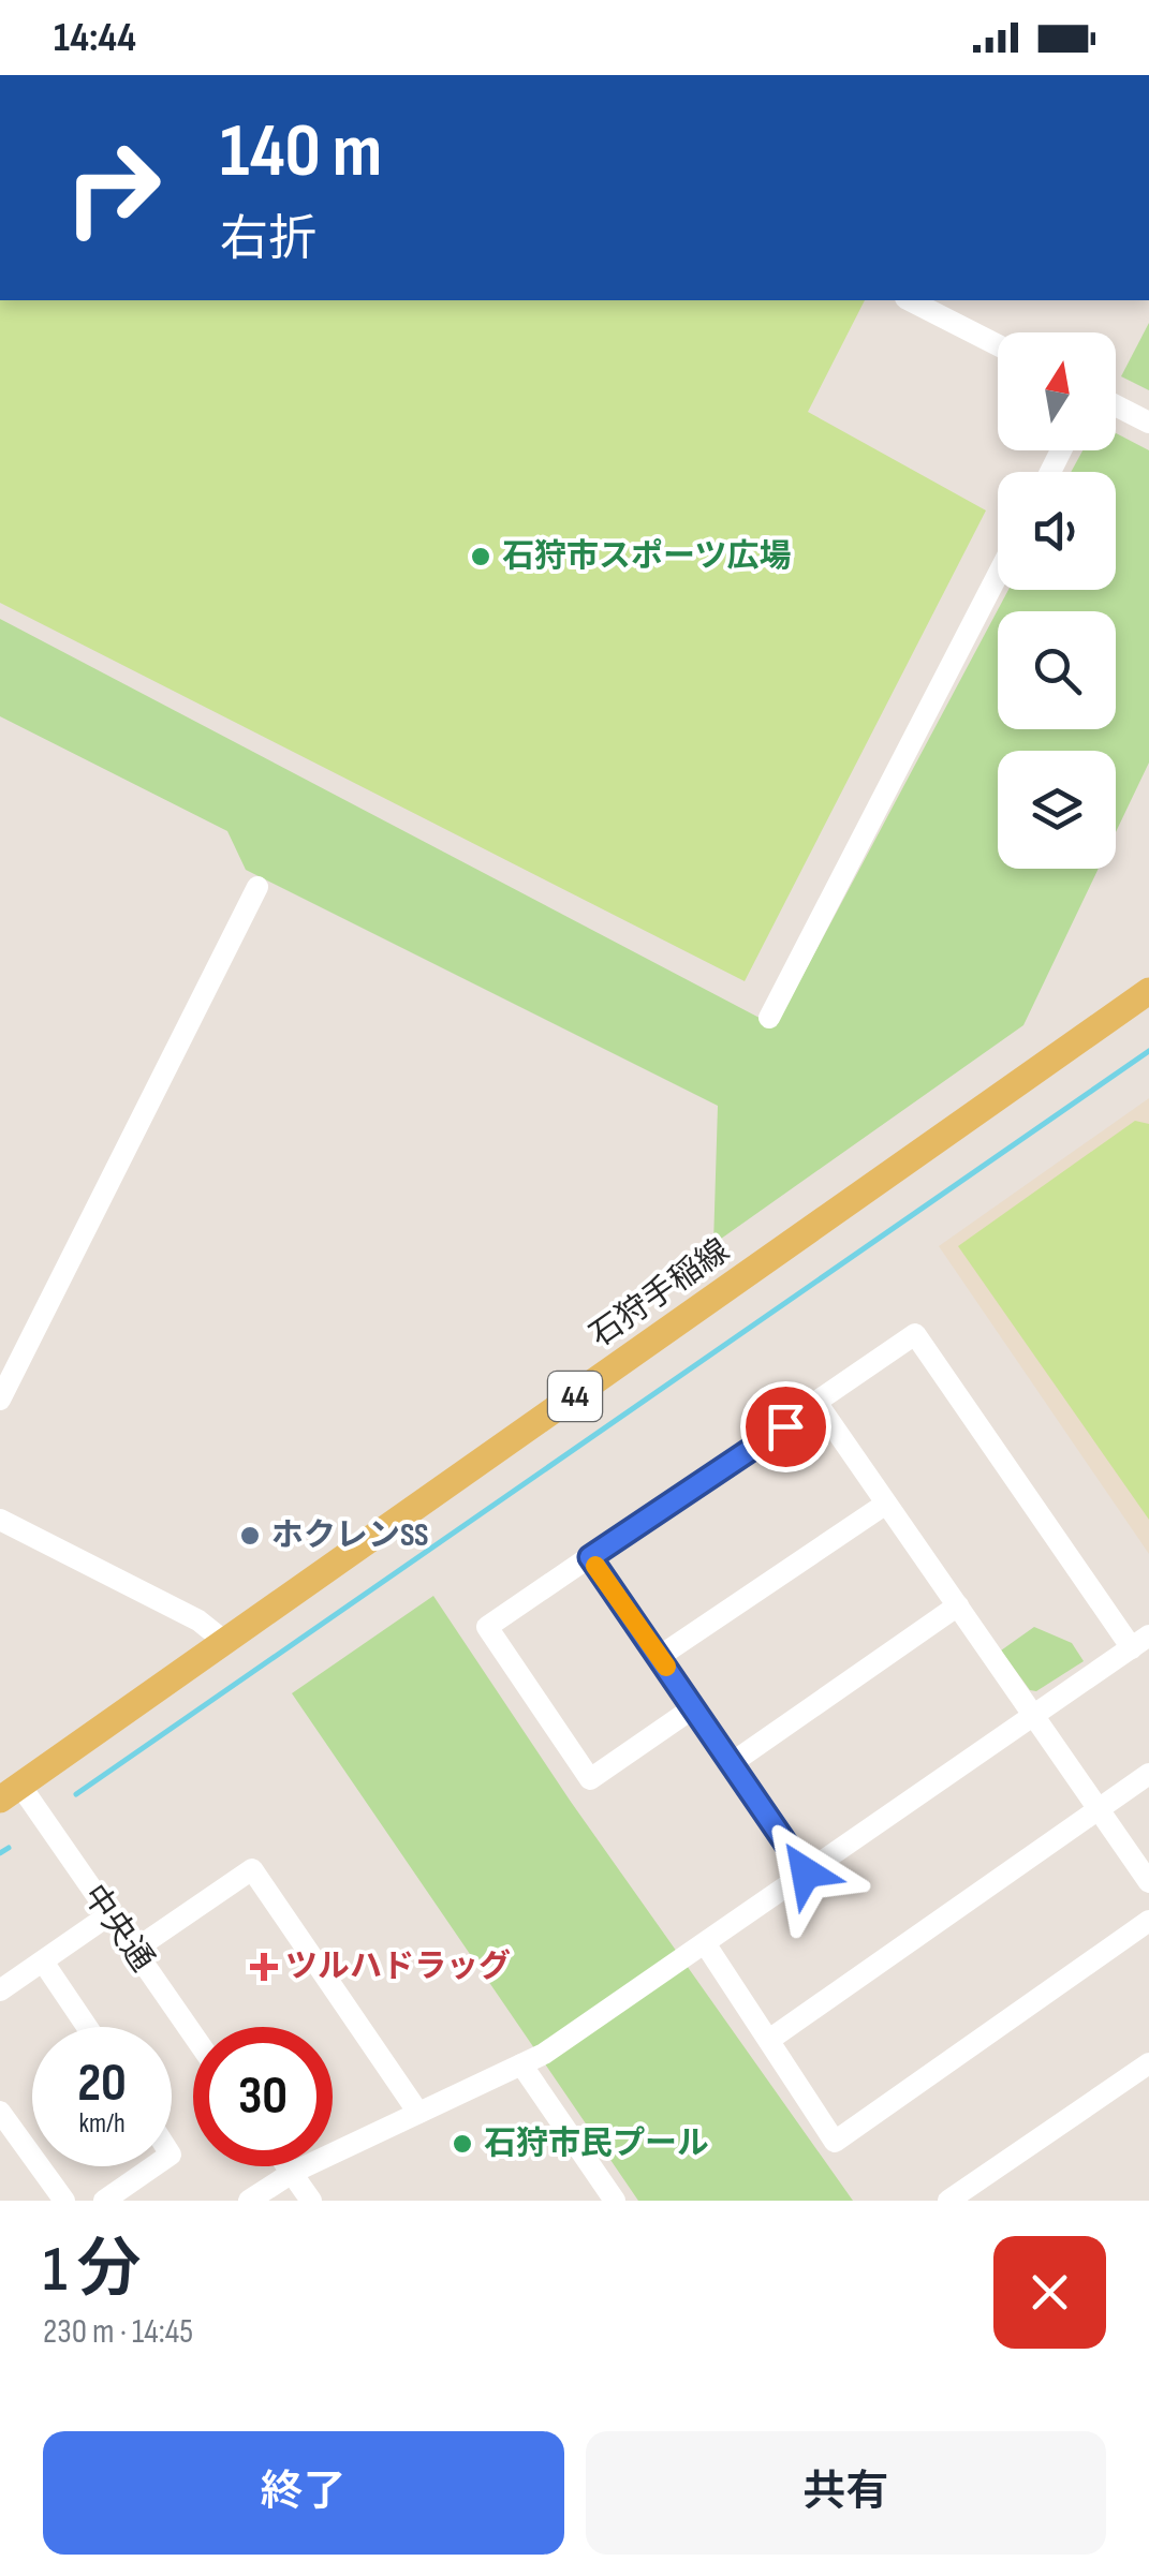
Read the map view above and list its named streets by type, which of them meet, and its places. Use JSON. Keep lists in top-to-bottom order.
{
  "streets": {
    "main road": ["石狩手稲線", "44"],
    "street": ["中央通"]
  },
  "crossings": [
    ["石狩手稲線", "中央通"]
  ],
  "places": {
    "other": ["石狩市スポーツ広場", "ホクレンSS", "石狩市民プール"],
    "health": ["ツルハドラッグ"]
  },
  "north": "top",
  "page": {
    "status": "14:44",
    "turn": ["140 m", "右折"],
    "speed": "20 km/h",
    "limit": "30",
    "heading": ["1 分", "230 m · 14:45"],
    "buttons": ["終了", "共有"]
  }
}
